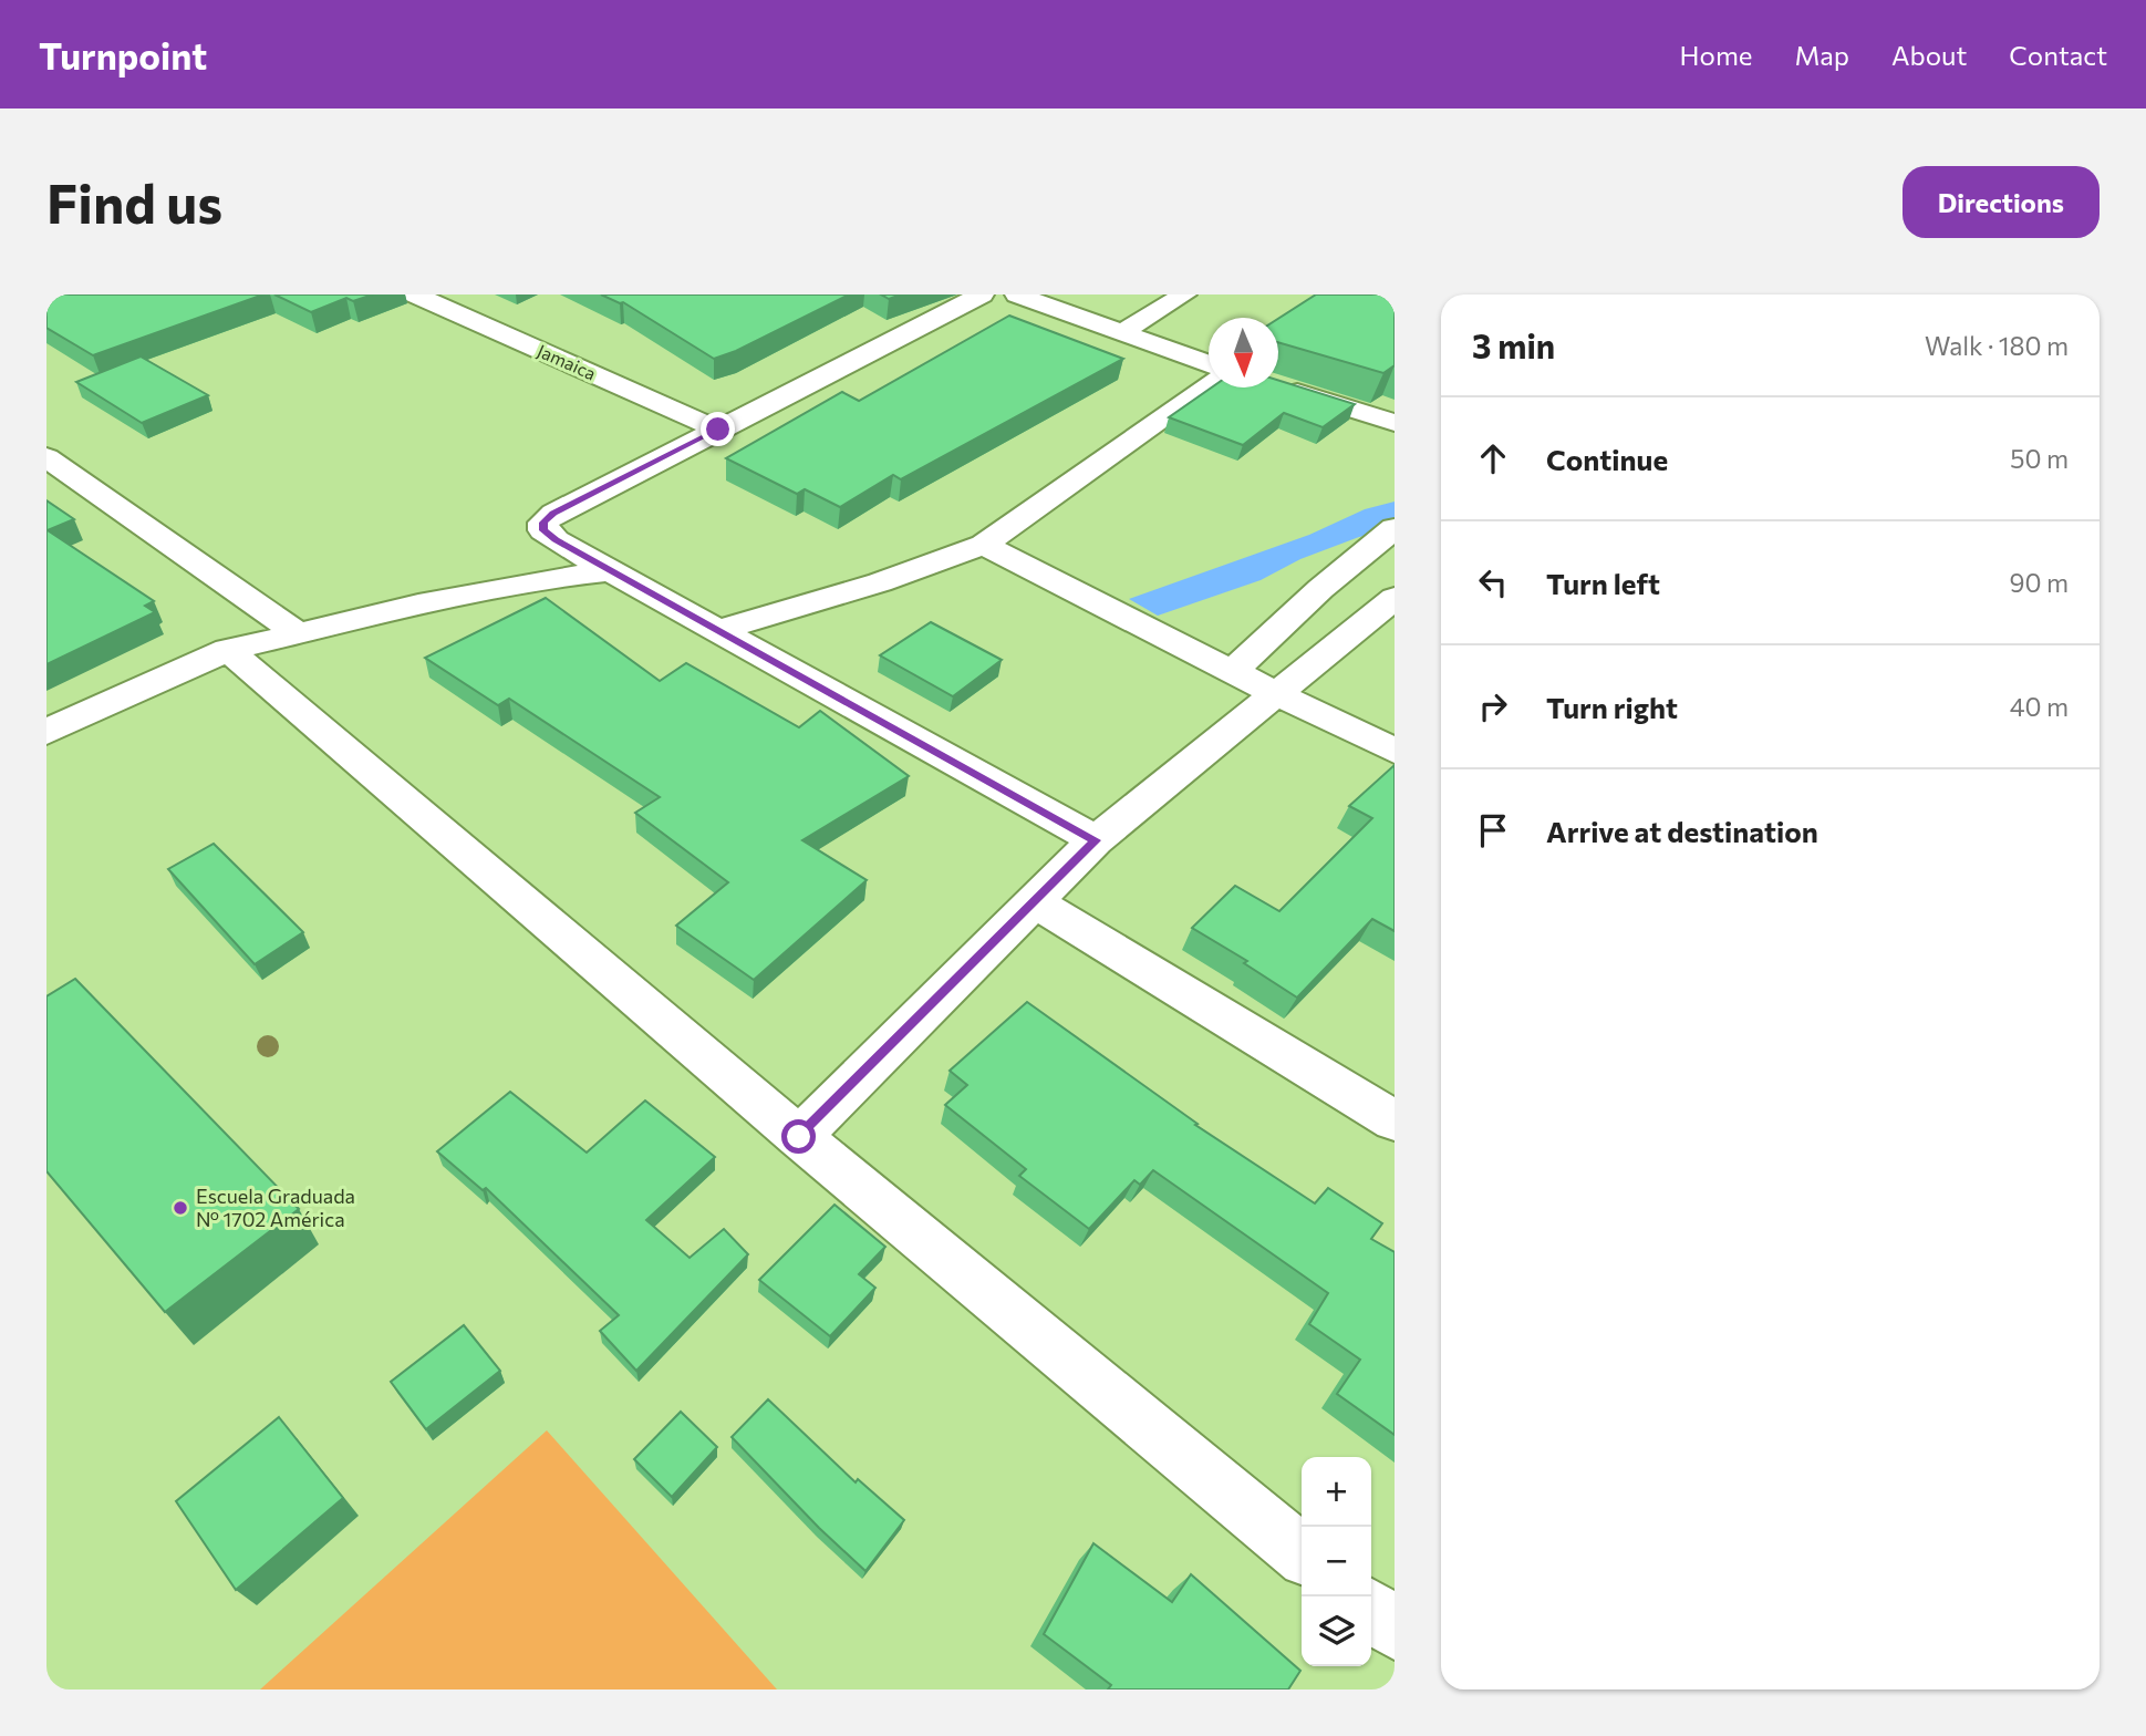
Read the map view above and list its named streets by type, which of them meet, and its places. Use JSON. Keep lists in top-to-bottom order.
{
  "streets": {
    "street": ["Jamaica"]
  },
  "places": ["Escuela Graduada Nº 1702 América"],
  "north": "bottom",
  "page": {
    "header": "Turnpoint",
    "nav": [
      "Home",
      "Map",
      "About",
      "Contact"
    ],
    "buttons": "Directions",
    "title": "Find us",
    "heading": ["3 min", "Walk · 180 m"],
    "list": [
      ["Continue", "50 m"],
      ["Turn left", "90 m"],
      ["Turn right", "40 m"],
      "Arrive at destination"
    ],
    "map_buttons": ["+", "−"]
  }
}
